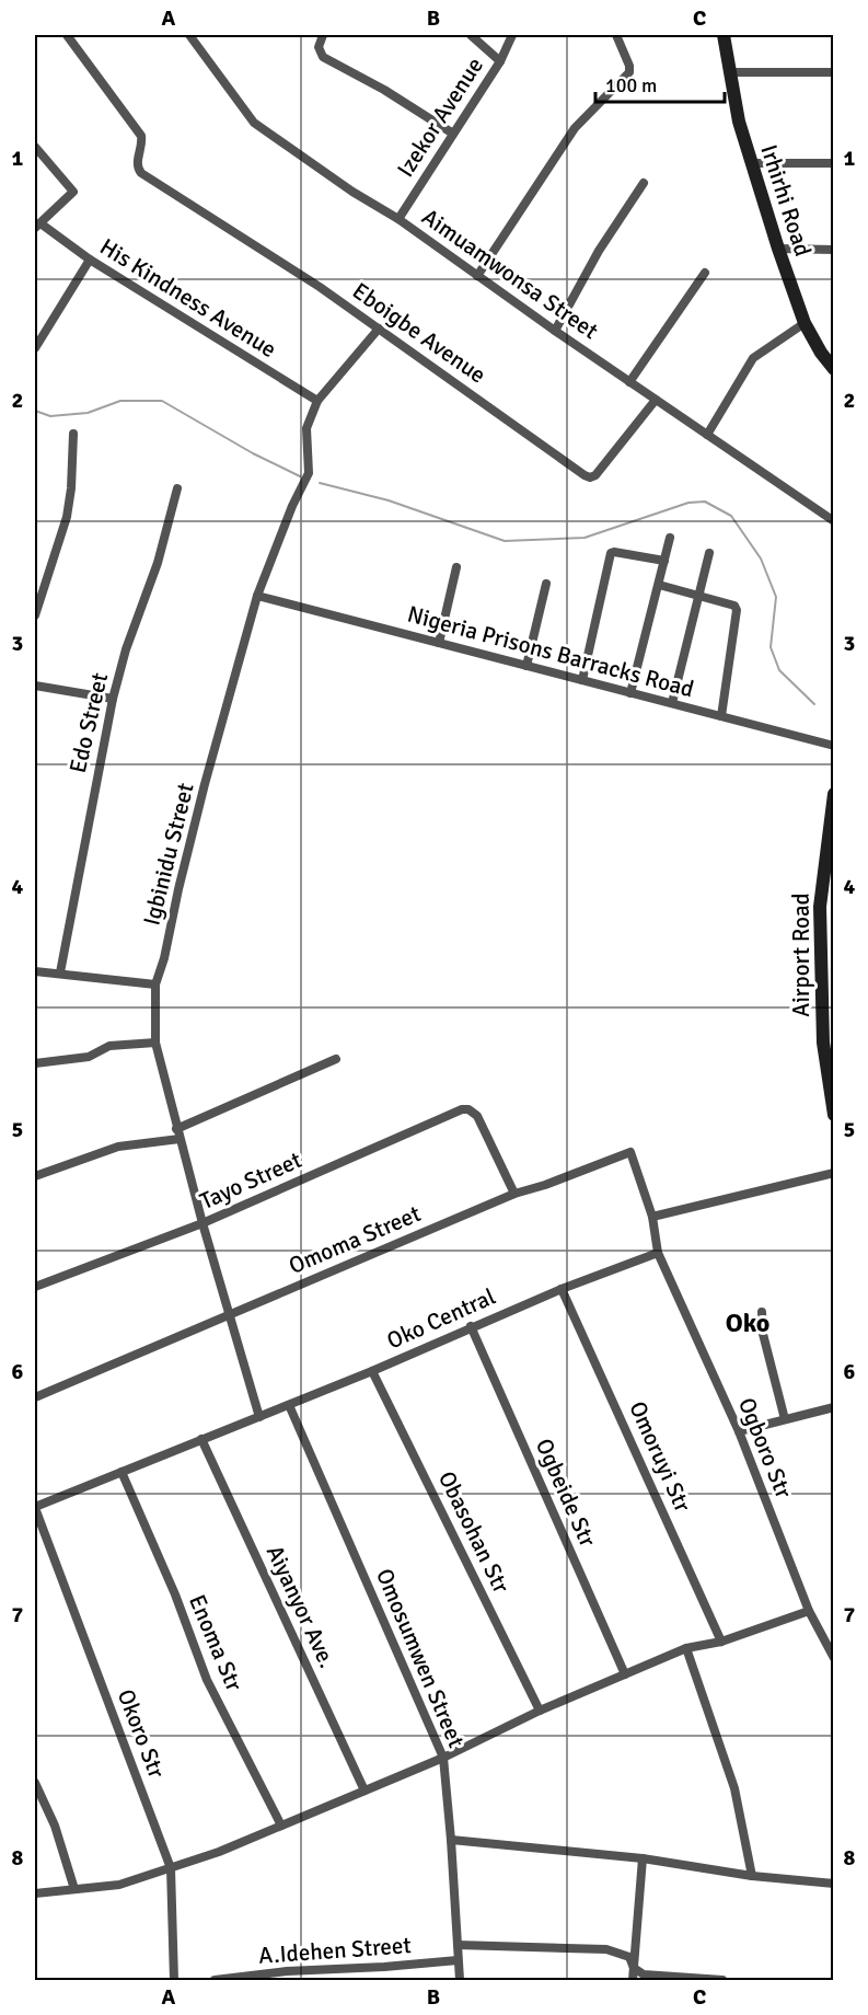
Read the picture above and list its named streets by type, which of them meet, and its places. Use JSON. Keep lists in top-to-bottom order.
{
  "streets": {
    "street": [
      "Izekor Avenue",
      "Irhirhi Road",
      "Aimuamwonsa Street",
      "His Kindness Avenue",
      "Eboigbe Avenue",
      "Nigeria Prisons Barracks Road",
      "Edo Street",
      "Igbinidu Street",
      "Airport Road",
      "Tayo Street",
      "Omoma Street",
      "Oko Central",
      "Ogboro Str",
      "Omoruyi Str",
      "Ogbeide Str",
      "Obasohan Str",
      "Aiyanyor Ave.",
      "Enoma Str",
      "Omosumwen Street",
      "Okoro Str",
      "A.Idehen Street"
    ]
  },
  "crossings": [
    ["Izekor Avenue", "Aimuamwonsa Street"],
    ["Aimuamwonsa Street", "Eboigbe Avenue"],
    ["His Kindness Avenue", "Igbinidu Street"],
    ["Eboigbe Avenue", "Igbinidu Street"],
    ["Nigeria Prisons Barracks Road", "Igbinidu Street"],
    ["Igbinidu Street", "Tayo Street"],
    ["Igbinidu Street", "Omoma Street"],
    ["Igbinidu Street", "Oko Central"],
    ["Tayo Street", "Omoma Street"],
    ["Oko Central", "Ogboro Str"],
    ["Oko Central", "Omoruyi Str"],
    ["Oko Central", "Ogbeide Str"],
    ["Oko Central", "Obasohan Str"],
    ["Oko Central", "Aiyanyor Ave."],
    ["Oko Central", "Enoma Str"],
    ["Oko Central", "Omosumwen Street"],
    ["Oko Central", "Okoro Str"],
    ["Omosumwen Street", "A.Idehen Street"]
  ],
  "districts": ["Oko"],
  "scale_bar": "100 m",
  "grid": {
    "columns": ["A", "B", "C"],
    "rows": [
      "1",
      "2",
      "3",
      "4",
      "5",
      "6",
      "7",
      "8"
    ]
  }
}
